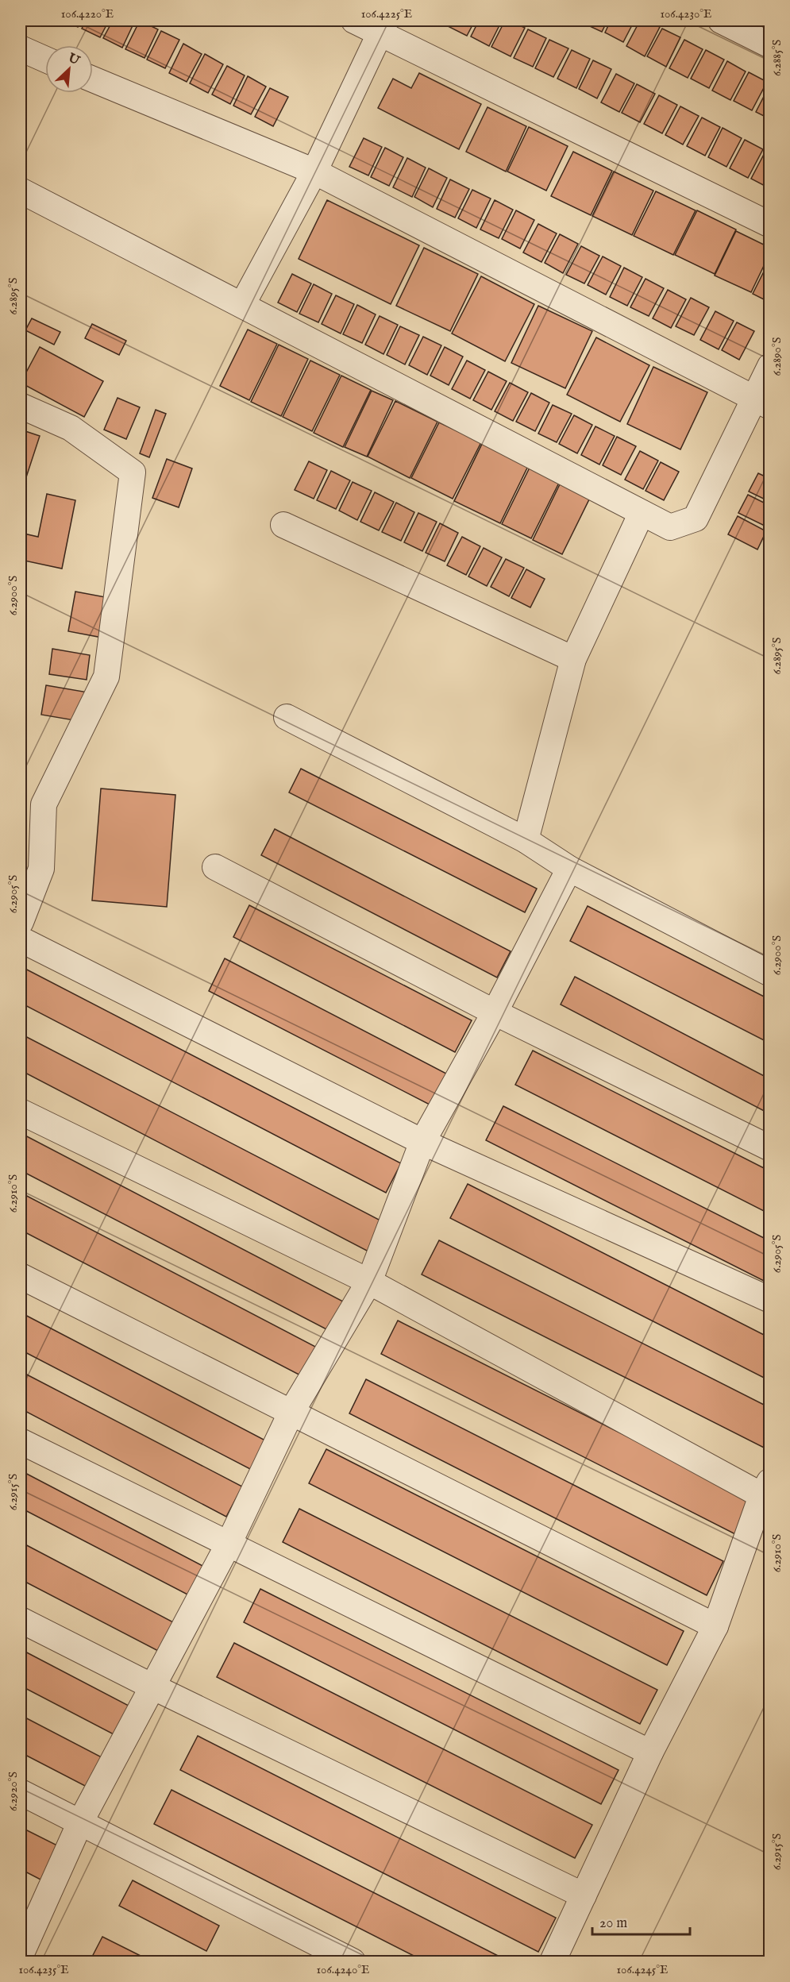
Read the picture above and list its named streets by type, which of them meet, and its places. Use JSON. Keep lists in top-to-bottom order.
{
  "scale_bar": "20 m",
  "north": "top right",
  "coordinates": [
    "106.4220°E",
    "106.4225°E",
    "106.4230°E",
    "6.2885°S",
    "6.2895°S",
    "6.2890°S",
    "6.2900°S",
    "6.2905°S",
    "6.2910°S",
    "6.2915°S",
    "6.2920°S",
    "106.4235°E",
    "106.4240°E",
    "106.4245°E"
  ]
}
